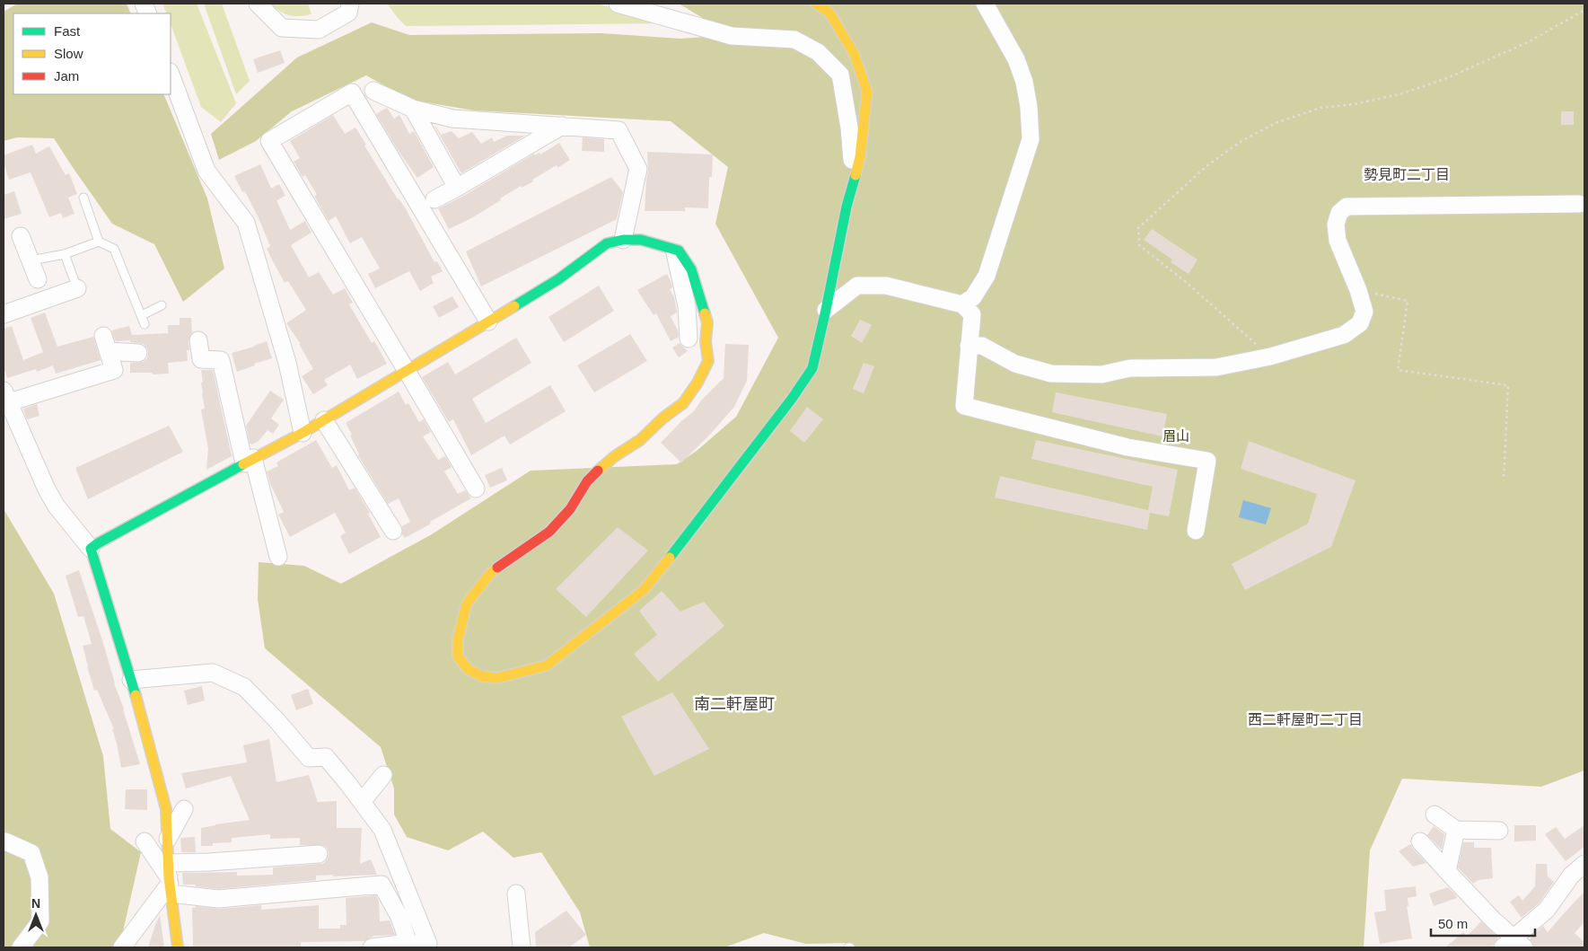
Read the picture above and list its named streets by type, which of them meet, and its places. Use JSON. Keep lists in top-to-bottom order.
{
  "districts": ["勢見町二丁目", "南二軒屋町", "西二軒屋町二丁目"],
  "parks": ["眉山"],
  "legend": ["Fast", "Slow", "Jam"],
  "scale_bar": "50 m",
  "north": "top"
}
